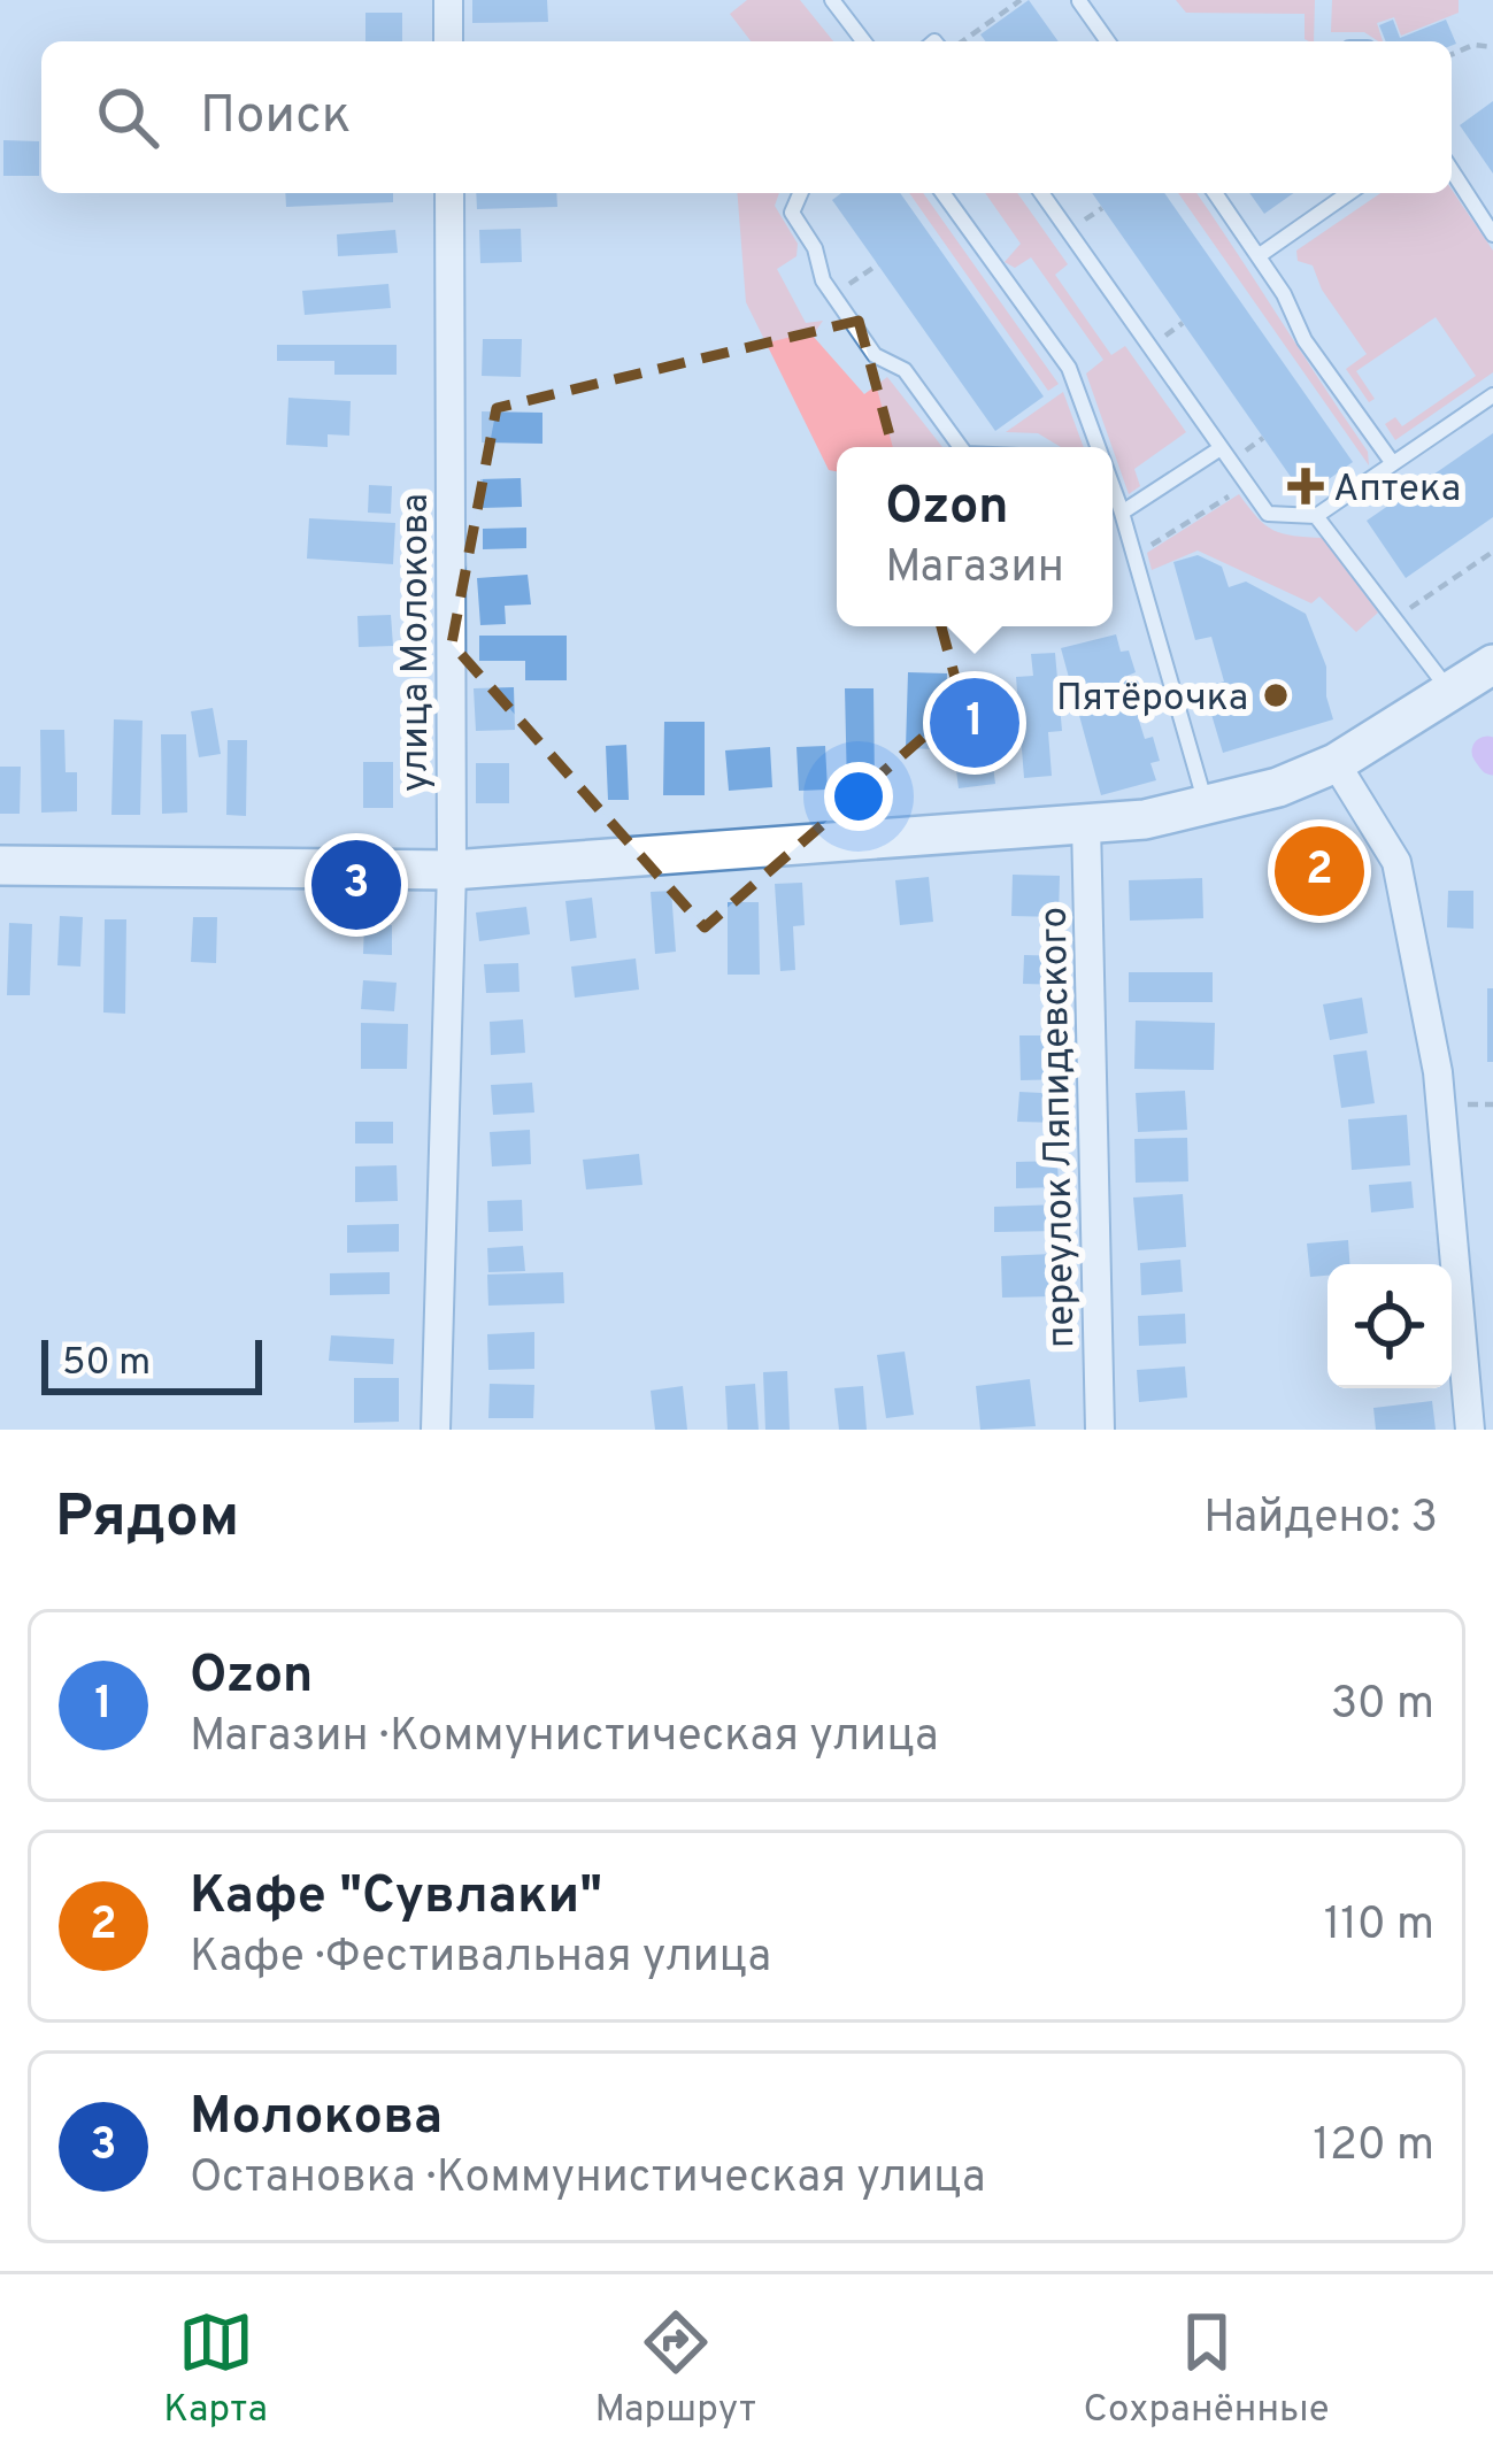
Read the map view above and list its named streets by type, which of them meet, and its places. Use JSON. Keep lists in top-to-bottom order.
{
  "streets": {
    "street": ["улица Молокова", "переулок Ляпидевского"]
  },
  "places": {
    "health": ["Аптека"],
    "other": ["Пятёрочка"]
  },
  "scale_bar": "50 m",
  "page": {
    "search": "Поиск",
    "popup": ["Ozon", "Магазин"],
    "pins": ["1", "2", "3"],
    "scale": "50 m",
    "heading": ["Рядом", "Найдено: 3"],
    "list": [
      {
        "mark": "1",
        "name": "Ozon",
        "note": "Магазин · Коммунистическая улица",
        "value": "30 m"
      },
      {
        "mark": "2",
        "name": "Кафе \"Сувлаки\"",
        "note": "Кафе · Фестивальная улица",
        "value": "110 m"
      },
      {
        "mark": "3",
        "name": "Молокова",
        "note": "Остановка · Коммунистическая улица",
        "value": "120 m"
      }
    ],
    "nav": ["Карта", "Маршрут", "Сохранённые"]
  }
}
